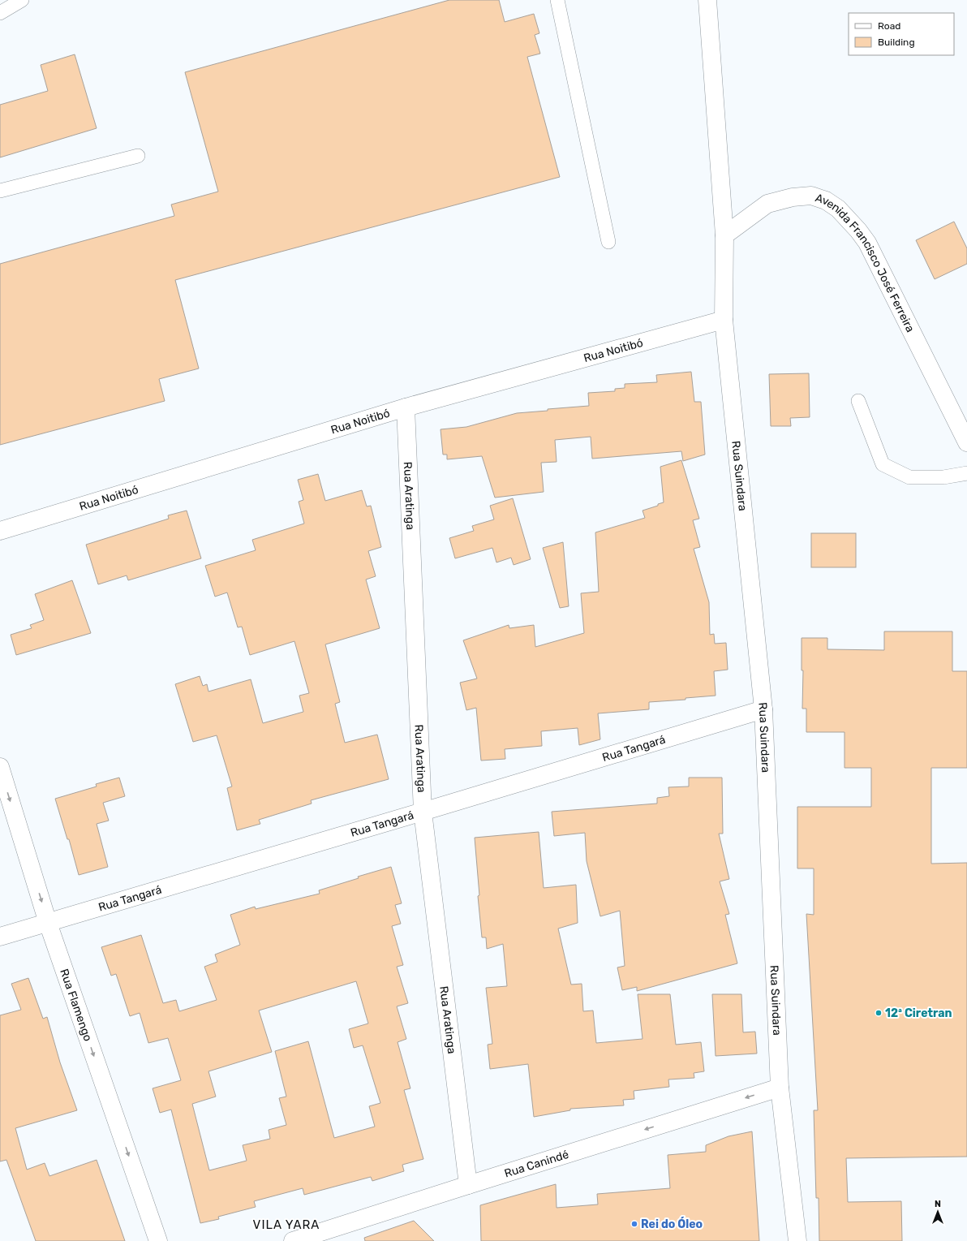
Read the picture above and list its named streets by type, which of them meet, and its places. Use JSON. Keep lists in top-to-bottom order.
{
  "streets": {
    "street": [
      "Avenida Francisco José Ferreira",
      "Rua Noitibó",
      "Rua Suindara",
      "Rua Aratinga",
      "Rua Tangará",
      "Rua Flamengo",
      "Rua Canindé"
    ]
  },
  "crossings": [
    ["Avenida Francisco José Ferreira", "Rua Suindara"],
    ["Rua Noitibó", "Rua Suindara"],
    ["Rua Noitibó", "Rua Aratinga"],
    ["Rua Suindara", "Rua Tangará"],
    ["Rua Suindara", "Rua Canindé"],
    ["Rua Aratinga", "Rua Tangará"],
    ["Rua Aratinga", "Rua Canindé"],
    ["Rua Tangará", "Rua Flamengo"]
  ],
  "one_way": ["Rua Flamengo", "Rua Canindé"],
  "districts": ["VILA YARA"],
  "places": ["12ª Ciretran", "Rei do Óleo"],
  "legend": ["Road", "Building"],
  "north": "top"
}
